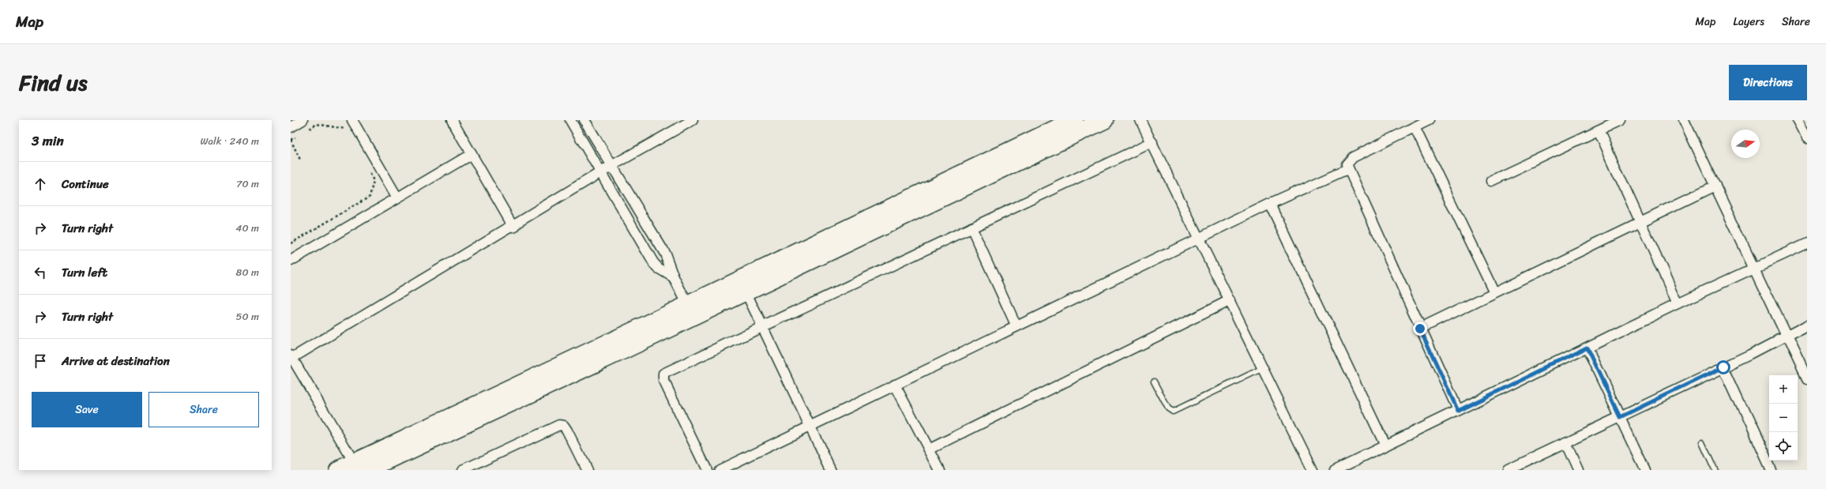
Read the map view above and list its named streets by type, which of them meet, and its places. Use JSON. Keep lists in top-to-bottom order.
{
  "north": "right",
  "page": {
    "header": "Map",
    "nav": ["Map", "Layers", "Share"],
    "title": "Find us",
    "buttons": [
      "Directions",
      ["Save", "Share"]
    ],
    "heading": ["3 min", "Walk · 240 m"],
    "list": [
      ["Continue", "70 m"],
      ["Turn right", "40 m"],
      ["Turn left", "80 m"],
      ["Turn right", "50 m"],
      "Arrive at destination"
    ],
    "map_buttons": ["+", "−"]
  }
}
